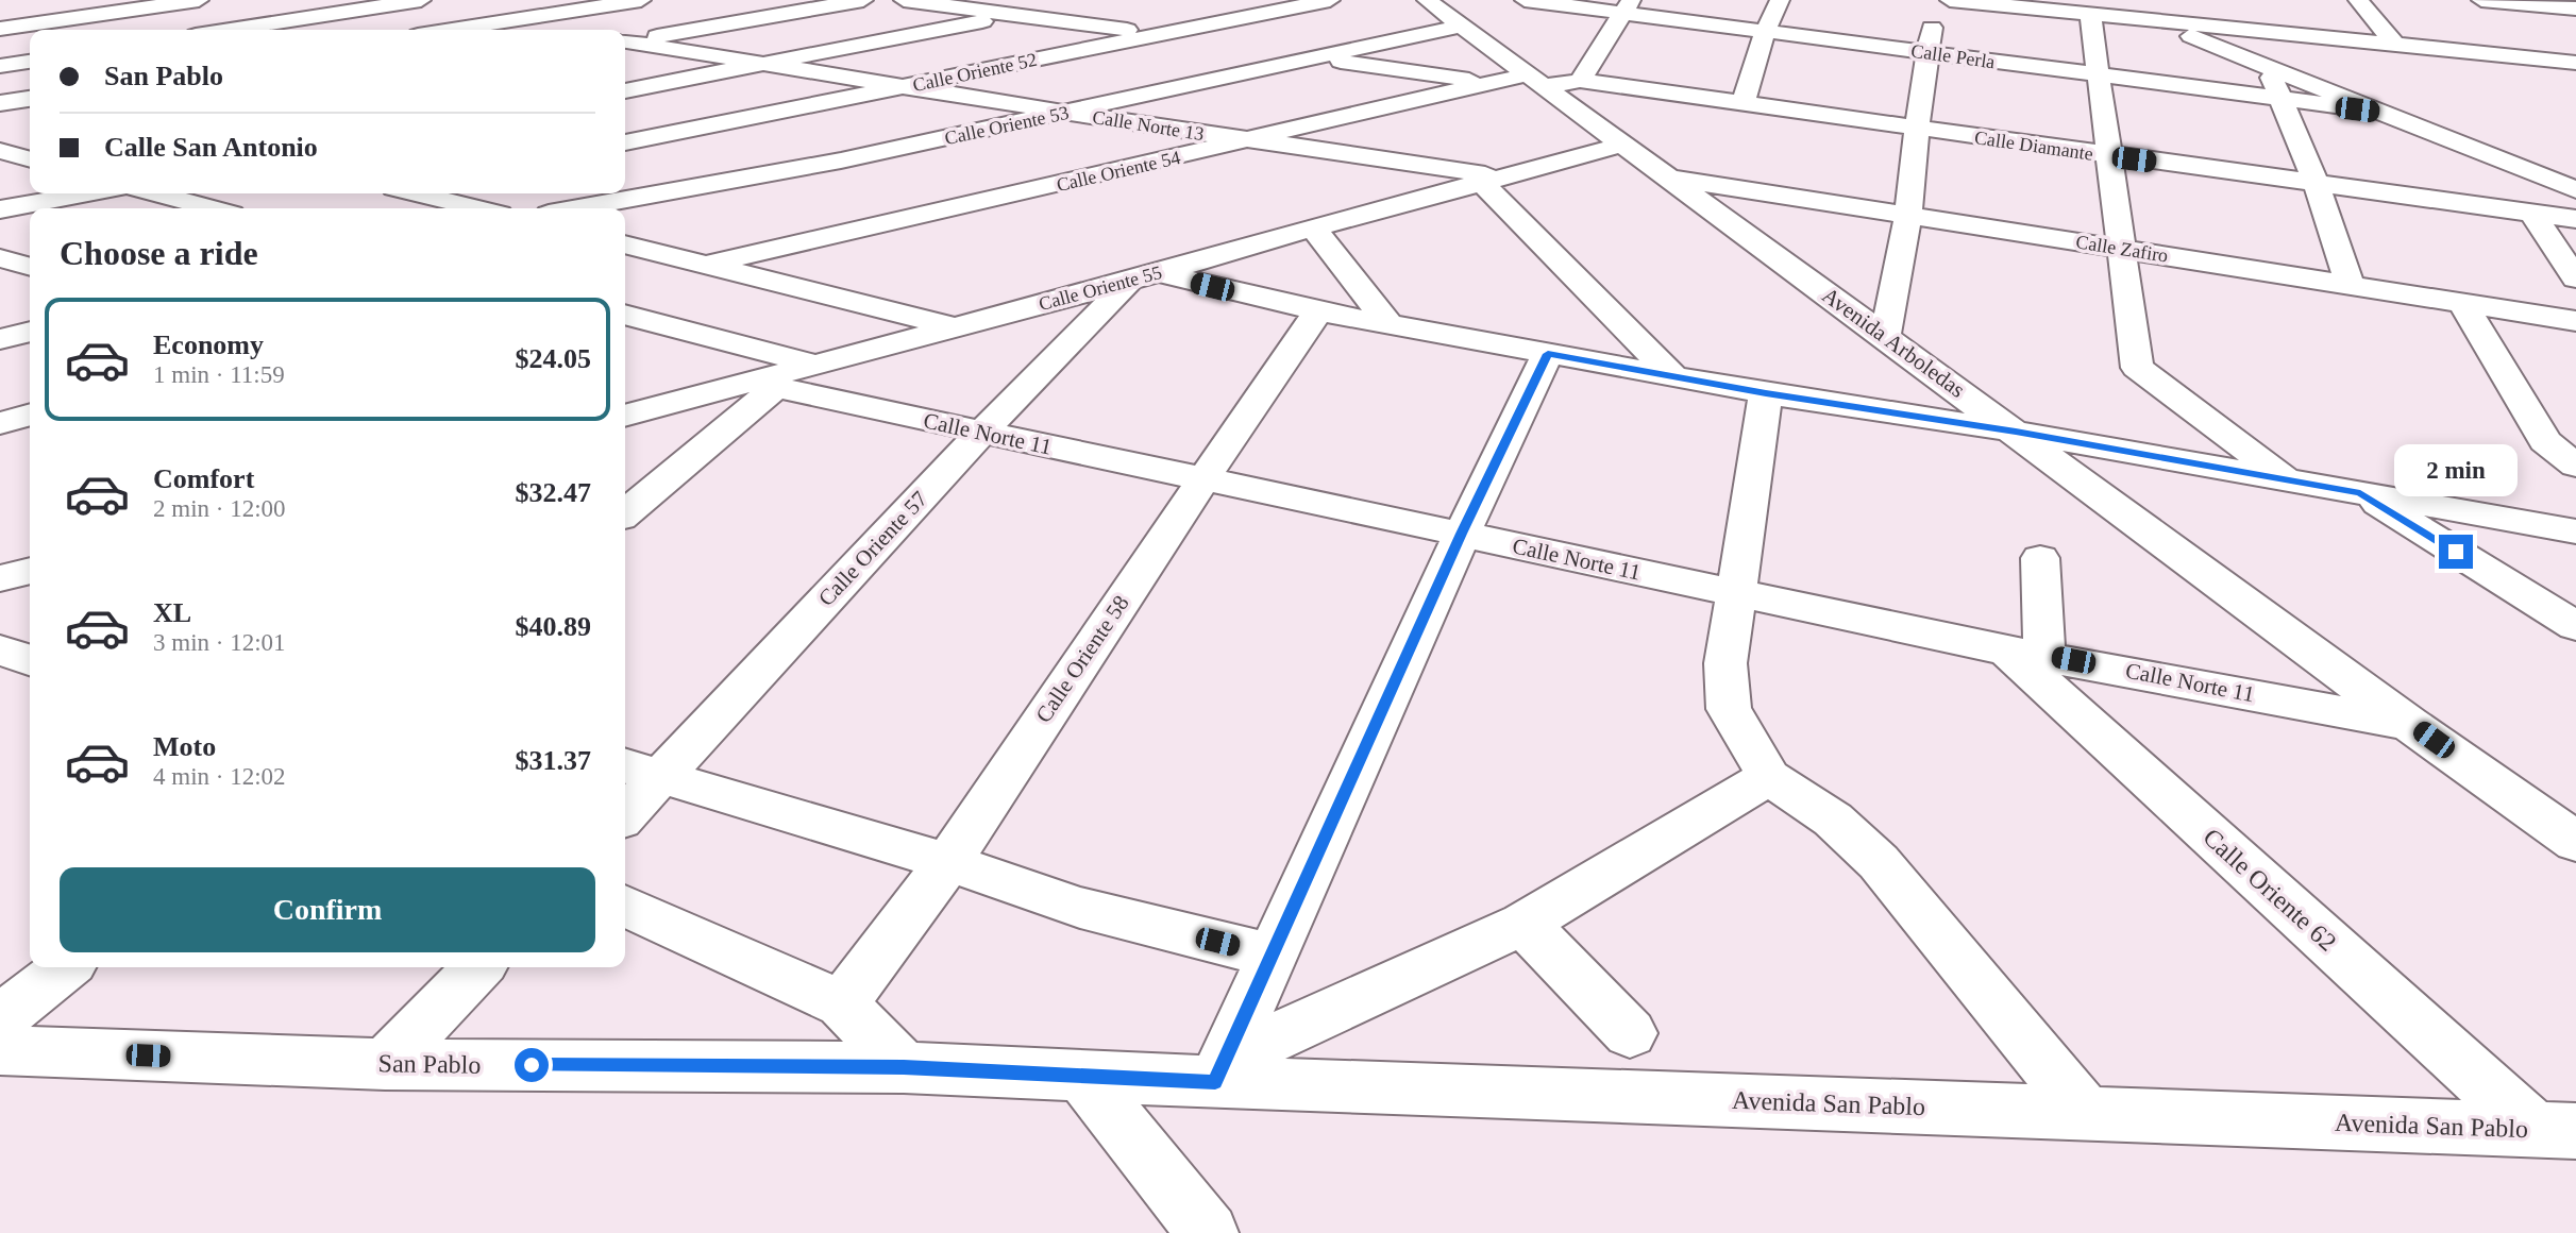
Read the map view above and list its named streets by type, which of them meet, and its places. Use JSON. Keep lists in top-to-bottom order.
{
  "streets": {
    "street": [
      "Calle Perla",
      "Calle Oriente 52",
      "Calle Oriente 53",
      "Calle Norte 13",
      "Calle Diamante",
      "Calle Oriente 54",
      "Calle Zafiro",
      "Calle Oriente 55",
      "Avenida Arboledas",
      "Calle Norte 11",
      "Calle Oriente 57",
      "Calle Oriente 58",
      "Calle Oriente 62",
      "San Pablo",
      "Avenida San Pablo"
    ]
  },
  "crossings": [
    ["Calle Oriente 52", "Calle Norte 13"],
    ["Calle Oriente 53", "Calle Norte 13"],
    ["Calle Oriente 53", "Avenida Arboledas"],
    ["Calle Norte 13", "Calle Oriente 54"],
    ["Calle Norte 13", "Calle Oriente 55"],
    ["Calle Diamante", "Calle Oriente 54"],
    ["Calle Oriente 54", "Avenida Arboledas"],
    ["Calle Zafiro", "Avenida Arboledas"],
    ["Calle Oriente 55", "Avenida Arboledas"],
    ["Calle Oriente 55", "Calle Norte 11"],
    ["Calle Oriente 55", "Calle Oriente 57"],
    ["Avenida Arboledas", "Calle Norte 11"],
    ["Calle Norte 11", "Calle Oriente 57"],
    ["Calle Norte 11", "Calle Oriente 58"],
    ["Calle Norte 11", "Calle Oriente 62"],
    ["Calle Oriente 62", "Avenida San Pablo"],
    ["San Pablo", "Avenida San Pablo"]
  ],
  "page": {
    "banner": ["San Pablo", "Calle San Antonio"],
    "heading": "Choose a ride",
    "list": [
      {
        "name": "Economy",
        "note": "1 min · 11:59",
        "value": "$24.05"
      },
      {
        "name": "Comfort",
        "note": "2 min · 12:00",
        "value": "$32.47"
      },
      {
        "name": "XL",
        "note": "3 min · 12:01",
        "value": "$40.89"
      },
      {
        "name": "Moto",
        "note": "4 min · 12:02",
        "value": "$31.37"
      }
    ],
    "bubble": "2 min",
    "buttons": "Confirm"
  }
}
